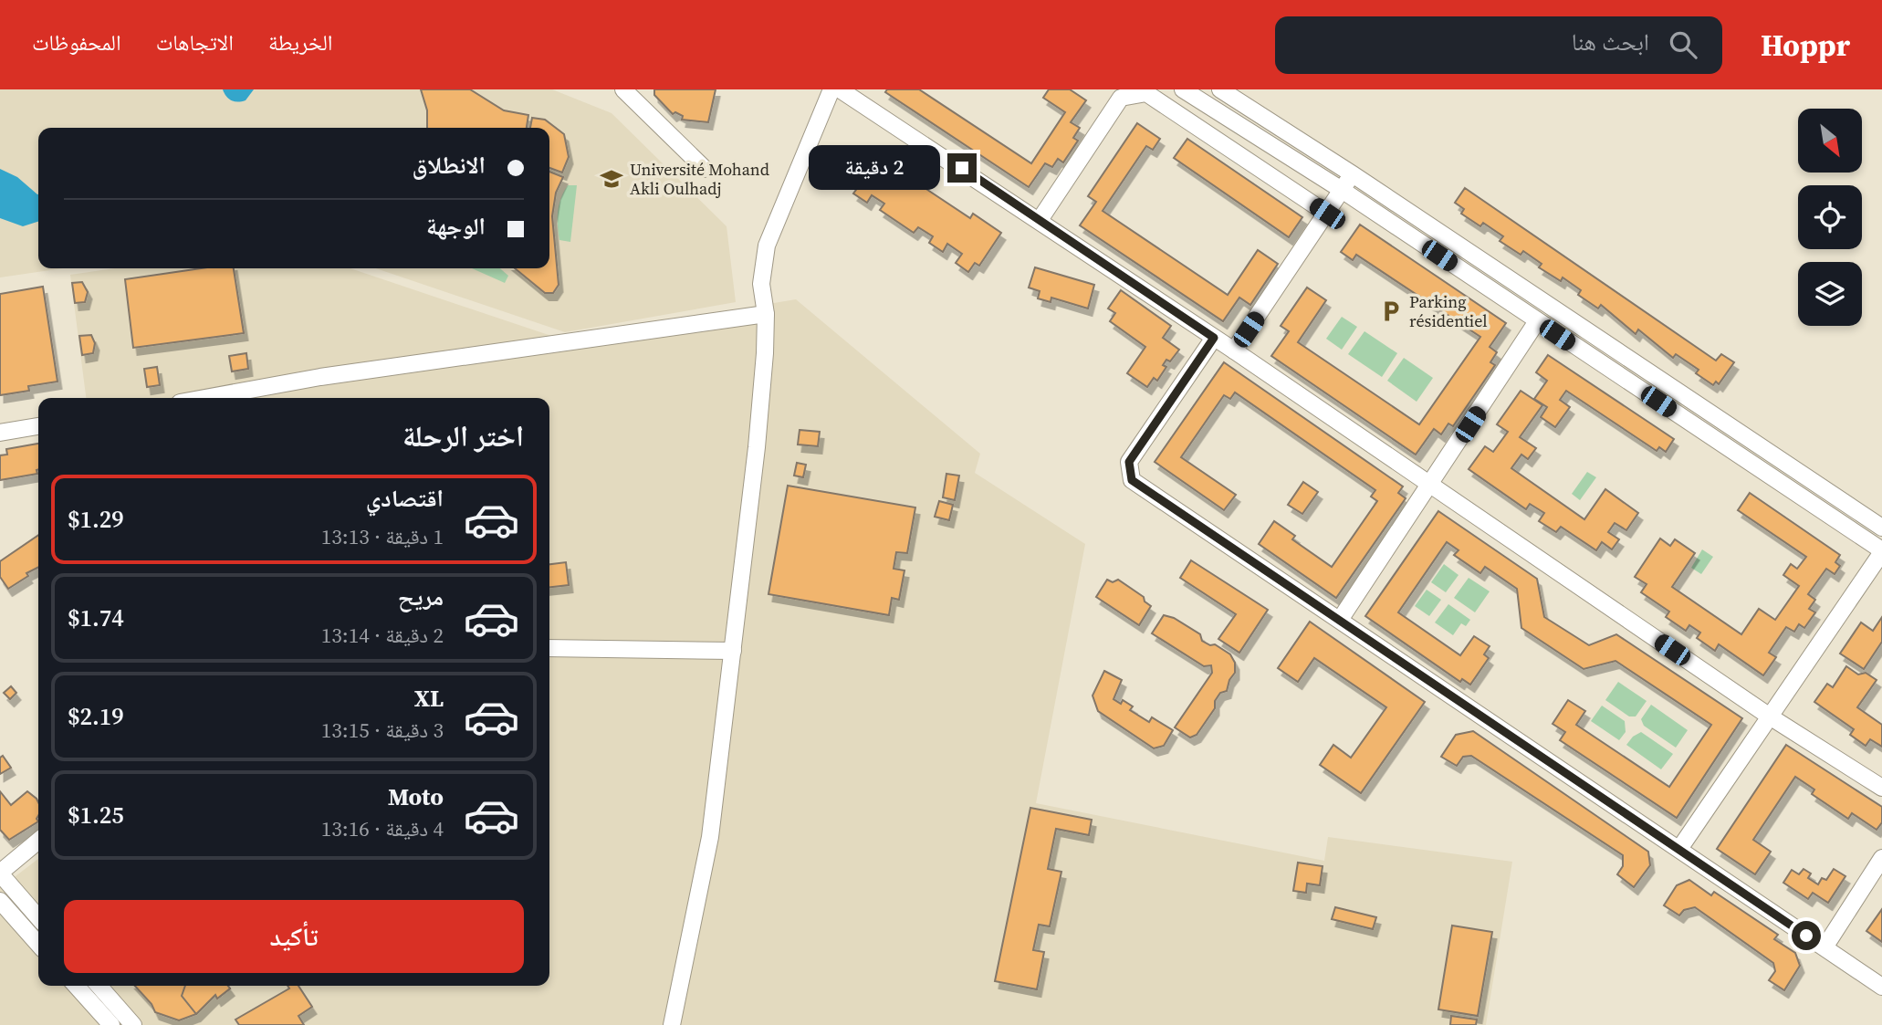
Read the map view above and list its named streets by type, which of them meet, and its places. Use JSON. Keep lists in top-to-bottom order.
{
  "places": {
    "school or university": ["Université Mohand Akli Oulhadj"],
    "parking": ["Parking résidentiel"]
  },
  "north": "bottom right",
  "page": {
    "header": "Hoppr",
    "search": "ابحث هنا",
    "nav": ["الخريطة", "الاتجاهات", "المحفوظات"],
    "banner": ["الانطلاق", "الوجهة"],
    "bubble": "2 دقيقة",
    "heading": "اختر الرحلة",
    "list": [
      {
        "name": "اقتصادي",
        "note": "1 دقيقة · 13:13",
        "value": "$1.29"
      },
      {
        "name": "مريح",
        "note": "2 دقيقة · 13:14",
        "value": "$1.74"
      },
      {
        "name": "XL",
        "note": "3 دقيقة · 13:15",
        "value": "$2.19"
      },
      {
        "name": "Moto",
        "note": "4 دقيقة · 13:16",
        "value": "$1.25"
      }
    ],
    "buttons": "تأكيد"
  }
}
